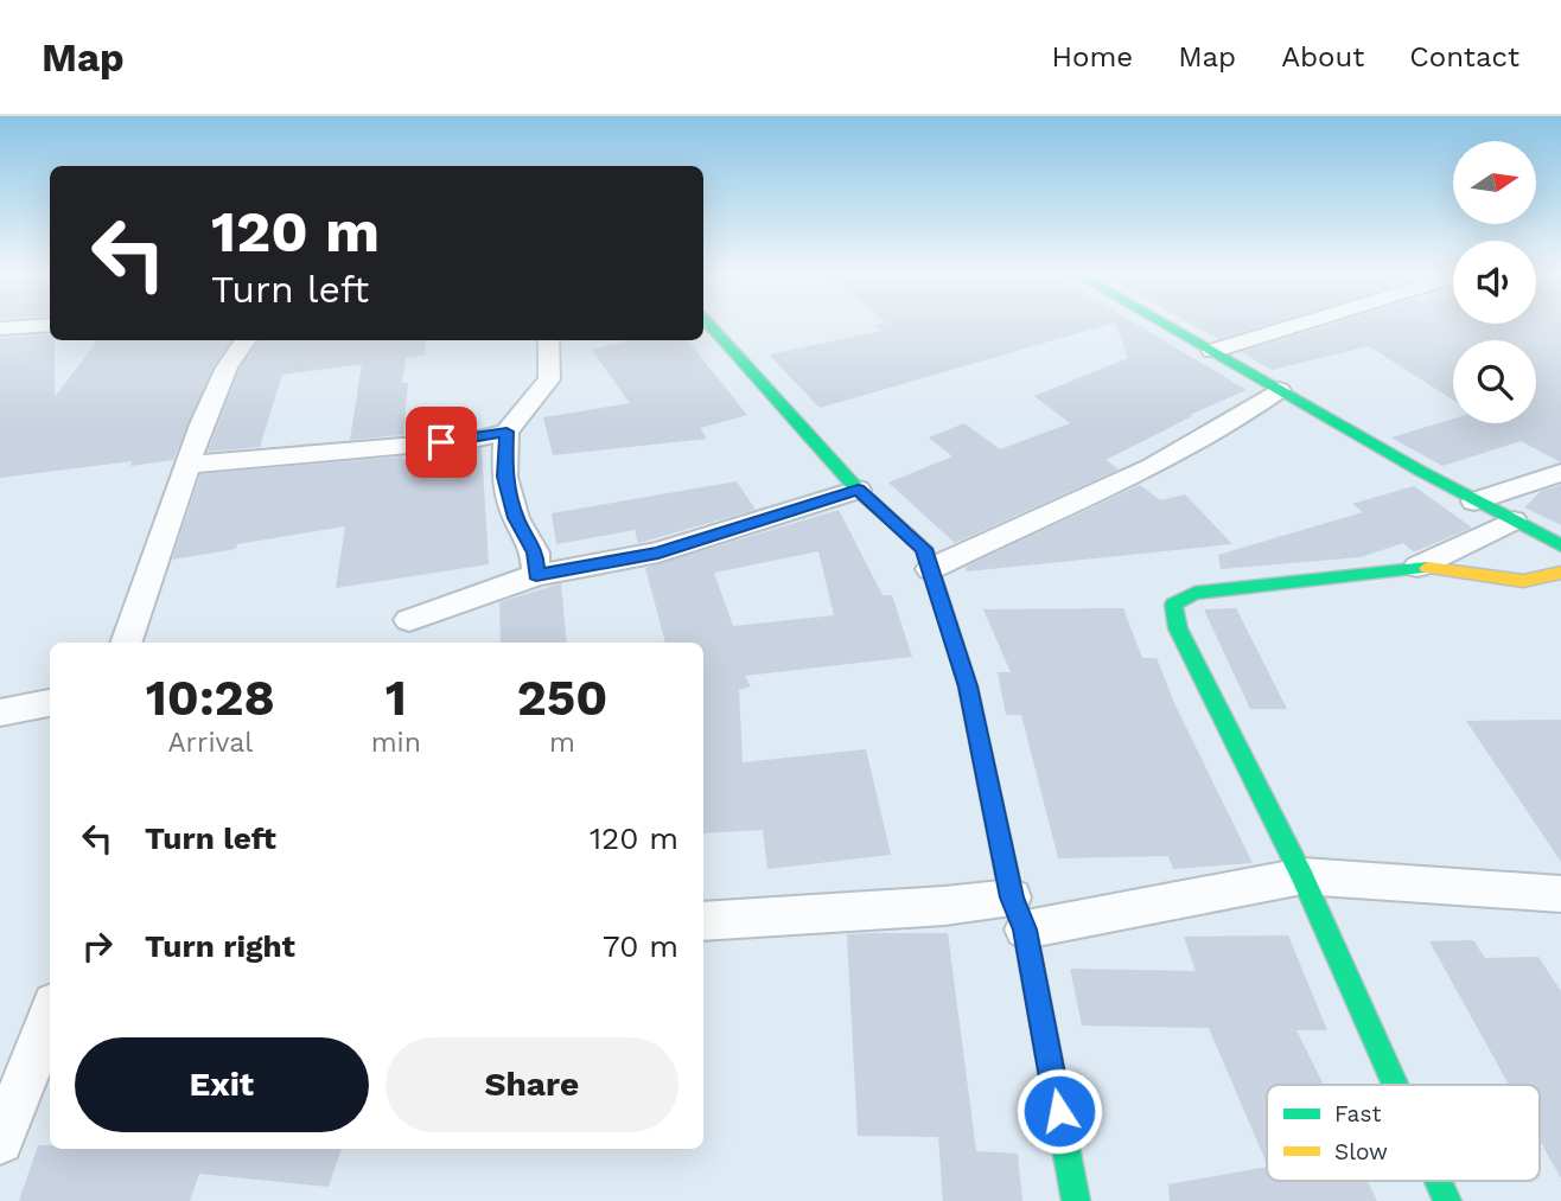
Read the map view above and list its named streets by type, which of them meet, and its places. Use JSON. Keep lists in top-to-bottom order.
{
  "legend": ["Fast", "Slow"],
  "north": "right",
  "page": {
    "header": "Map",
    "nav": [
      "Home",
      "Map",
      "About",
      "Contact"
    ],
    "turn": ["120 m", "Turn left"],
    "eta": [
      "10:28",
      "Arrival",
      "1",
      "min",
      "250",
      "m"
    ],
    "list": [
      {
        "name": "Turn left",
        "value": "120 m"
      },
      {
        "name": "Turn right",
        "value": "70 m"
      }
    ],
    "buttons": ["Exit", "Share"]
  }
}
